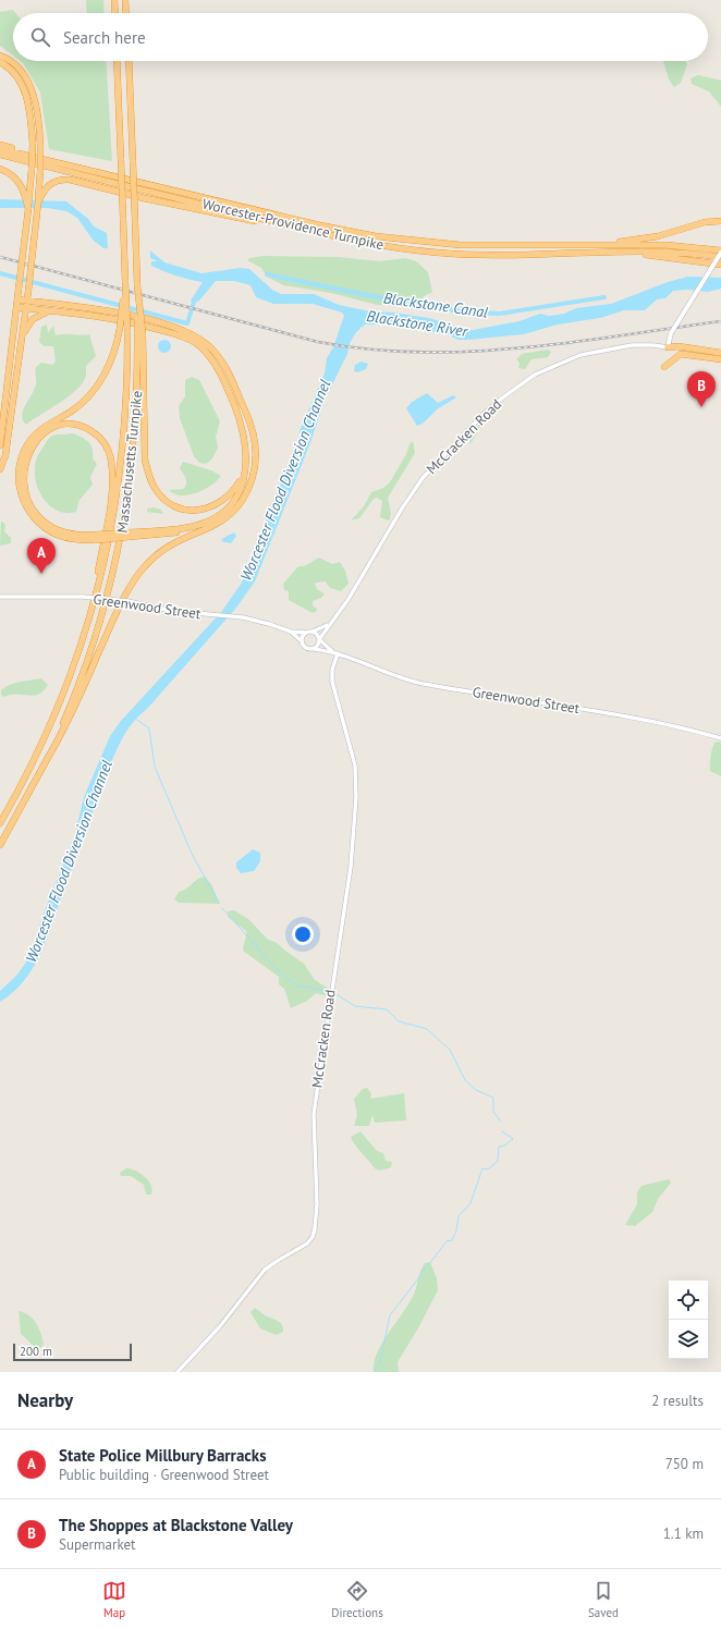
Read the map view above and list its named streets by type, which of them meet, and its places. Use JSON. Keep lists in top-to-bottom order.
{
  "streets": {
    "highway": ["Worcester-Providence Turnpike", "Massachusetts Turnpike"],
    "street": ["McCracken Road", "Greenwood Street"]
  },
  "crossings": [
    ["McCracken Road", "Greenwood Street"]
  ],
  "water": ["Blackstone Canal", "Blackstone River", "Worcester Flood Diversion Channel"],
  "scale_bar": "200 m",
  "page": {
    "search": "Search here",
    "pins": ["B", "A"],
    "scale": "200 m",
    "heading": ["Nearby", "2 results"],
    "list": [
      {
        "mark": "A",
        "name": "State Police Millbury Barracks",
        "note": "Public building · Greenwood Street",
        "value": "750 m"
      },
      {
        "mark": "B",
        "name": "The Shoppes at Blackstone Valley",
        "note": "Supermarket",
        "value": "1.1 km"
      }
    ],
    "nav": ["Map", "Directions", "Saved"]
  }
}
